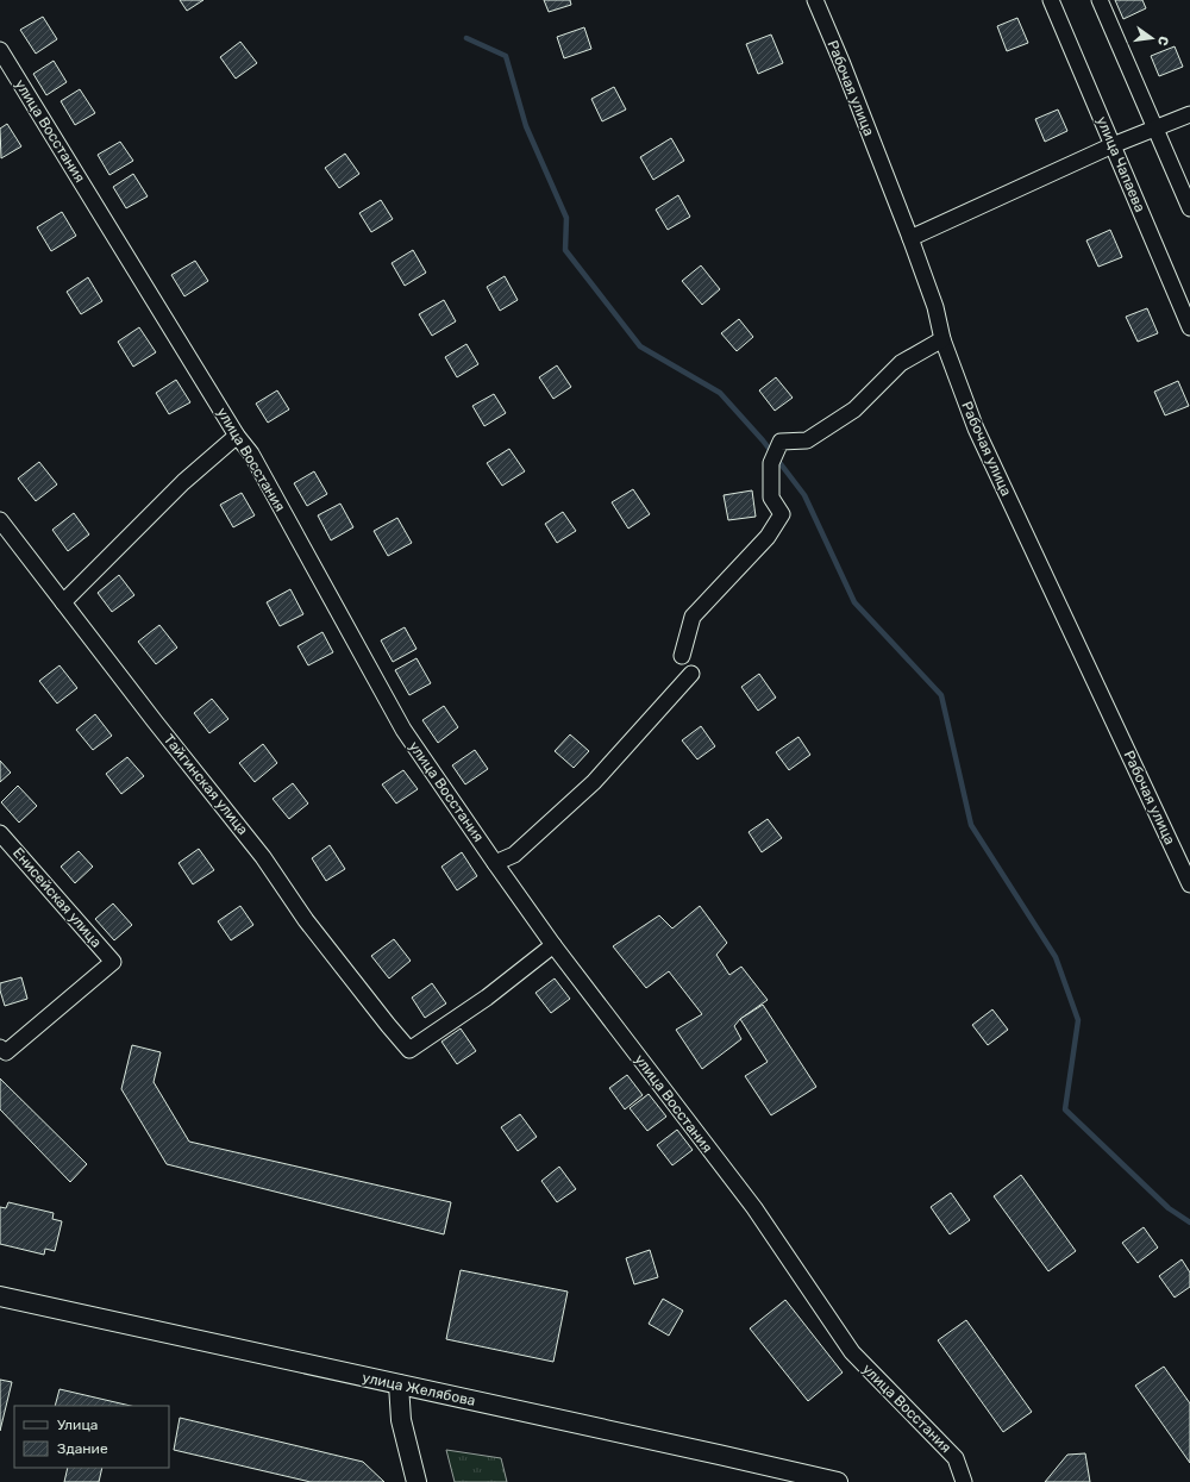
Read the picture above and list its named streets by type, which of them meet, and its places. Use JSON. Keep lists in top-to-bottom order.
{
  "streets": {
    "street": [
      "Рабочая улица",
      "улица Восстания",
      "улица Чапаева",
      "Тайгинская улица",
      "Енисейская улица",
      "улица Желябова"
    ]
  },
  "crossings": [
    ["улица Восстания", "Тайгинская улица"]
  ],
  "legend": ["Улица", "Здание"],
  "north": "right"
}
